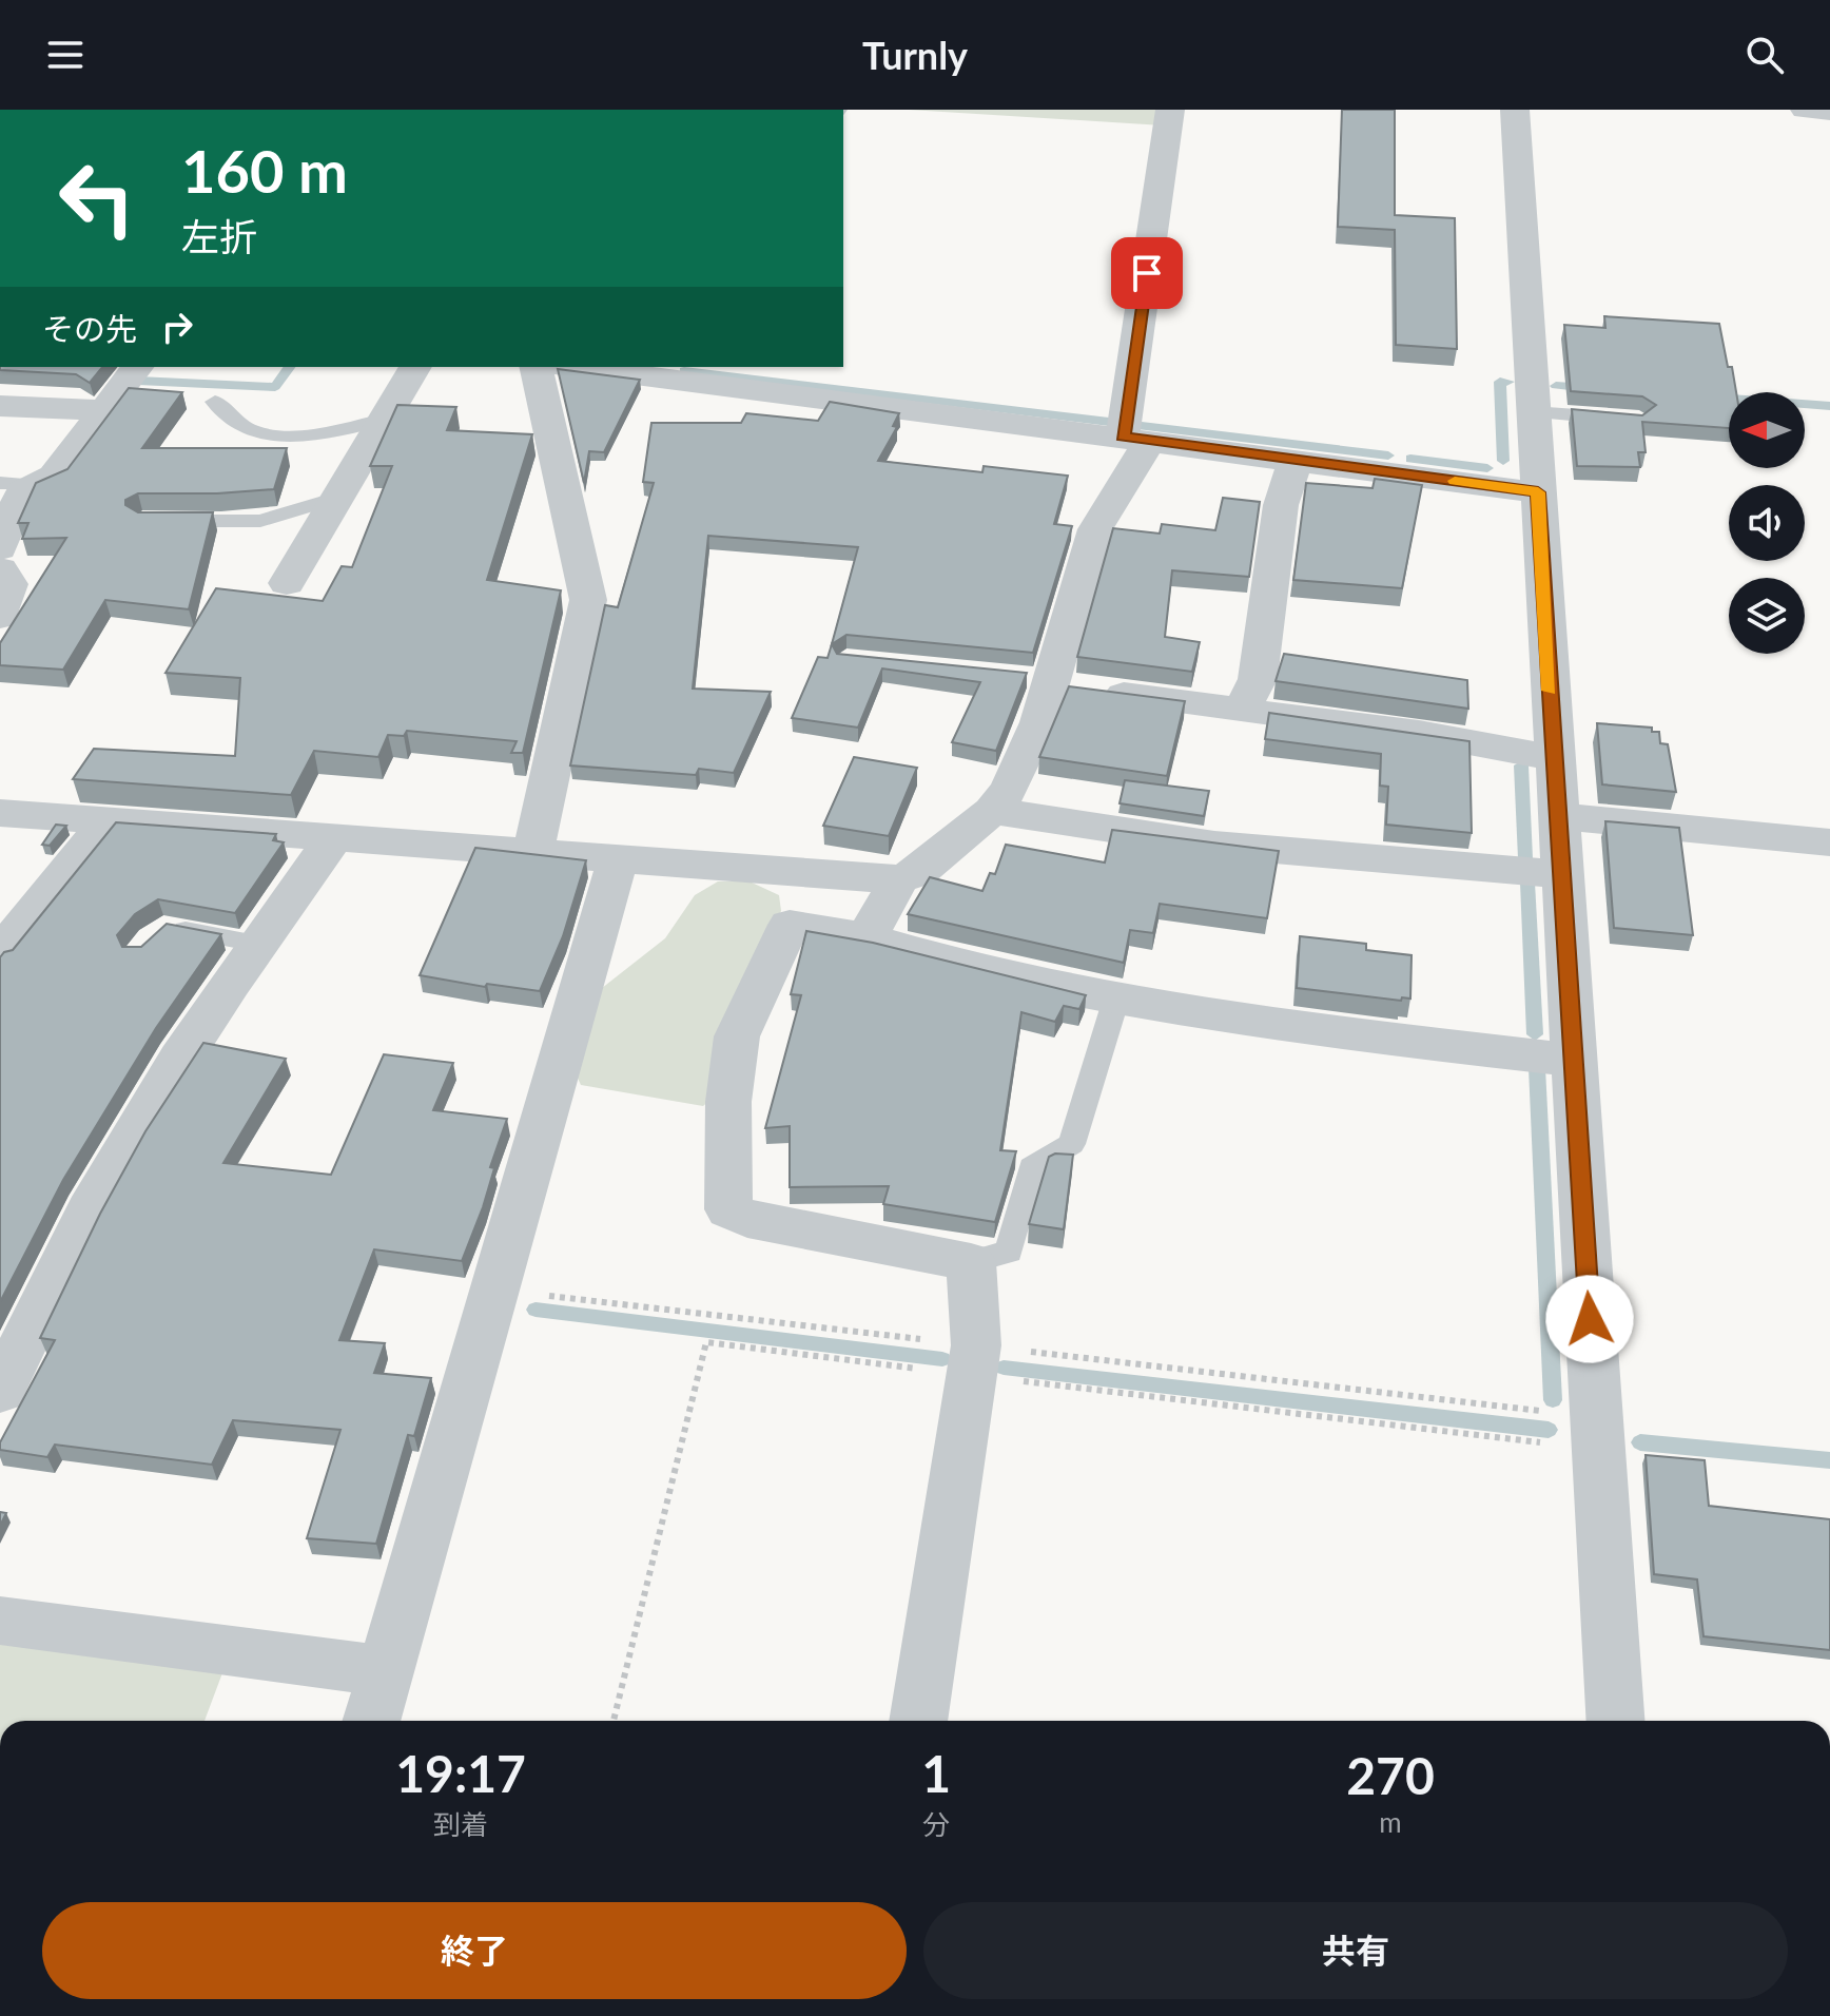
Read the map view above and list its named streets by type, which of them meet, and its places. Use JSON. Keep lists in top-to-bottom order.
{
  "north": "left",
  "page": {
    "header": "Turnly",
    "turn": ["160 m", "左折"],
    "then": "その先",
    "eta": [
      "19:17",
      "到着",
      "1",
      "分",
      "270",
      "m"
    ],
    "buttons": ["終了", "共有"]
  }
}
